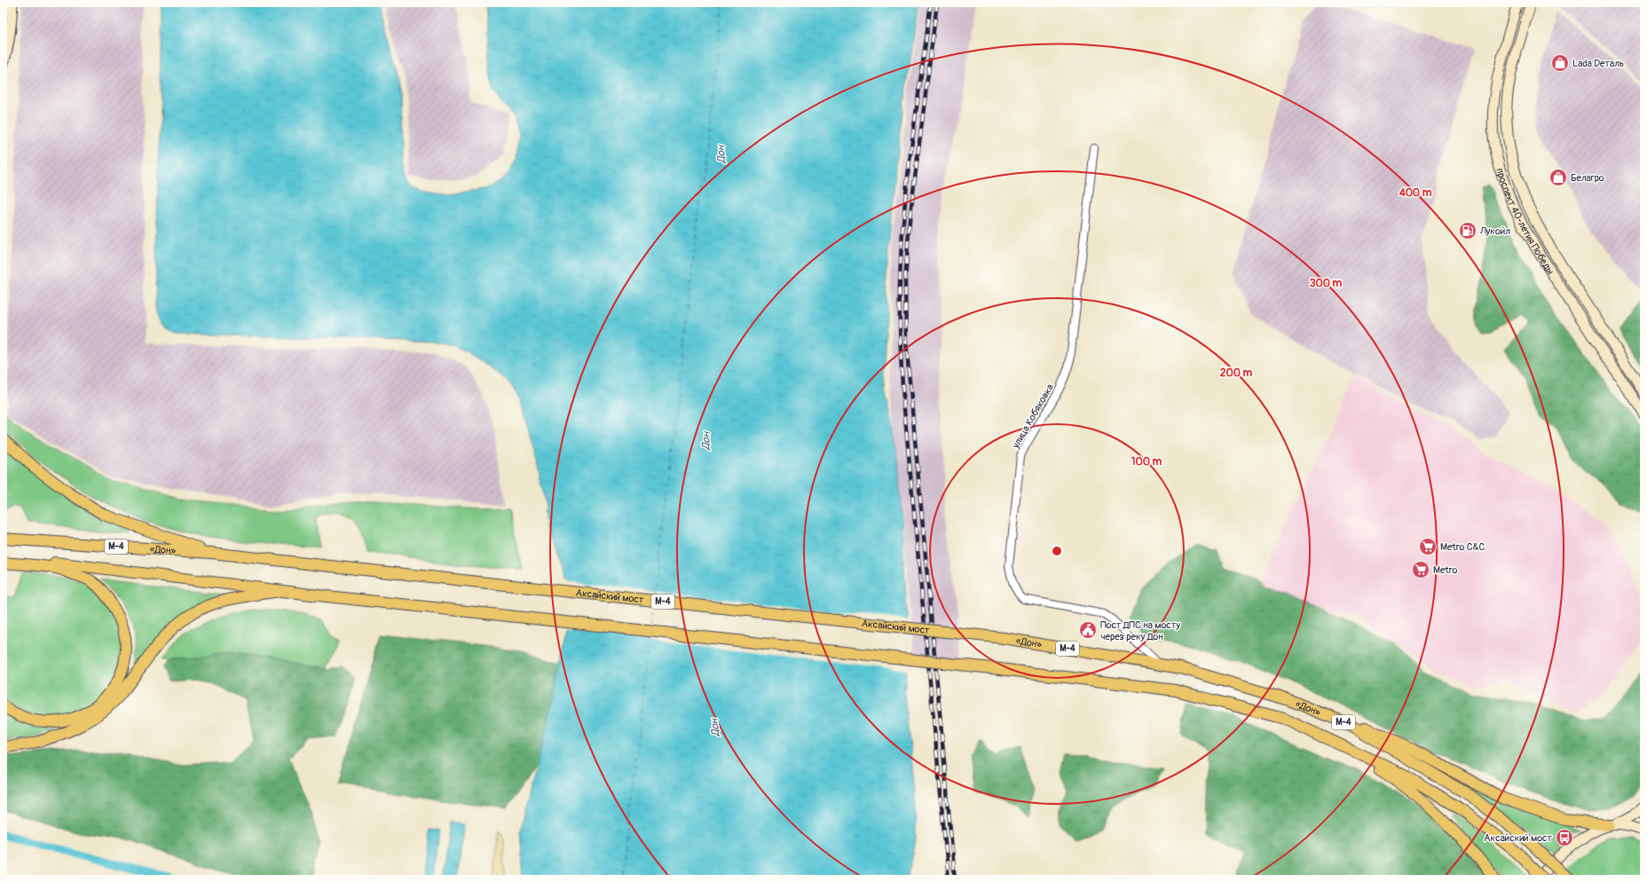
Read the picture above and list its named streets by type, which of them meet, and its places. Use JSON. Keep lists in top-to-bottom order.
{
  "streets": {
    "main road": [
      "проспект 40-летия Победы",
      "М-4",
      "«Дон»",
      "Аксайский мост"
    ],
    "street": ["улица Кобяковка"]
  },
  "crossings": [
    ["улица Кобяковка", "«Дон»"],
    ["М-4", "«Дон»"],
    ["«Дон»", "Аксайский мост"]
  ],
  "water": ["Дон"],
  "places": {
    "shop": ["Lada Dеталь", "Белагро"],
    "fuel station": ["Лукойл"],
    "supermarket": ["Metro C&C", "Metro"],
    "public building": ["Пост ДПС на мосту через реку Дон"],
    "bus stop": ["Аксайский мост"]
  },
  "rings": [
    "400 m",
    "300 m",
    "200 m",
    "100 m"
  ]
}
